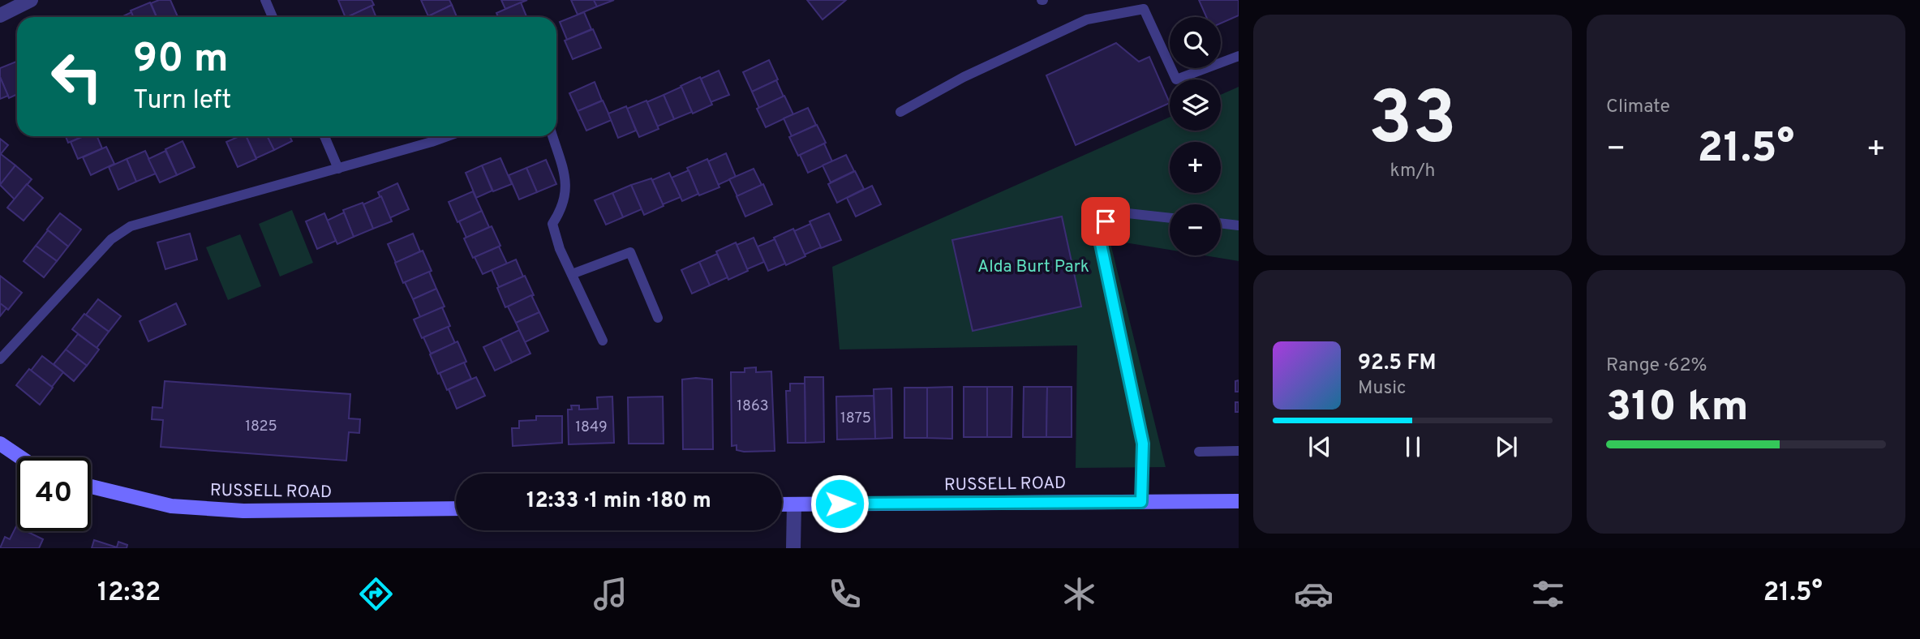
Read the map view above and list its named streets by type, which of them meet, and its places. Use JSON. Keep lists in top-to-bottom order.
{
  "streets": {
    "street": ["RUSSELL ROAD"]
  },
  "parks": ["Alda Burt Park"],
  "house_numbers": [
    "1863",
    "1875",
    "1825",
    "1849"
  ],
  "page": {
    "tile": [
      ["33", "km/h"],
      "Climate",
      ["Range · 62%", "310 km"]
    ],
    "map_buttons": ["+", "−"],
    "turn": ["90 m", "Turn left"],
    "heat": ["−", "21.5°", "+"],
    "song": ["92.5 FM", "Music"],
    "limit": "40",
    "trip": "12:33 · 1 min · 180 m",
    "tabs": ["12:32", "21.5°"]
  }
}
